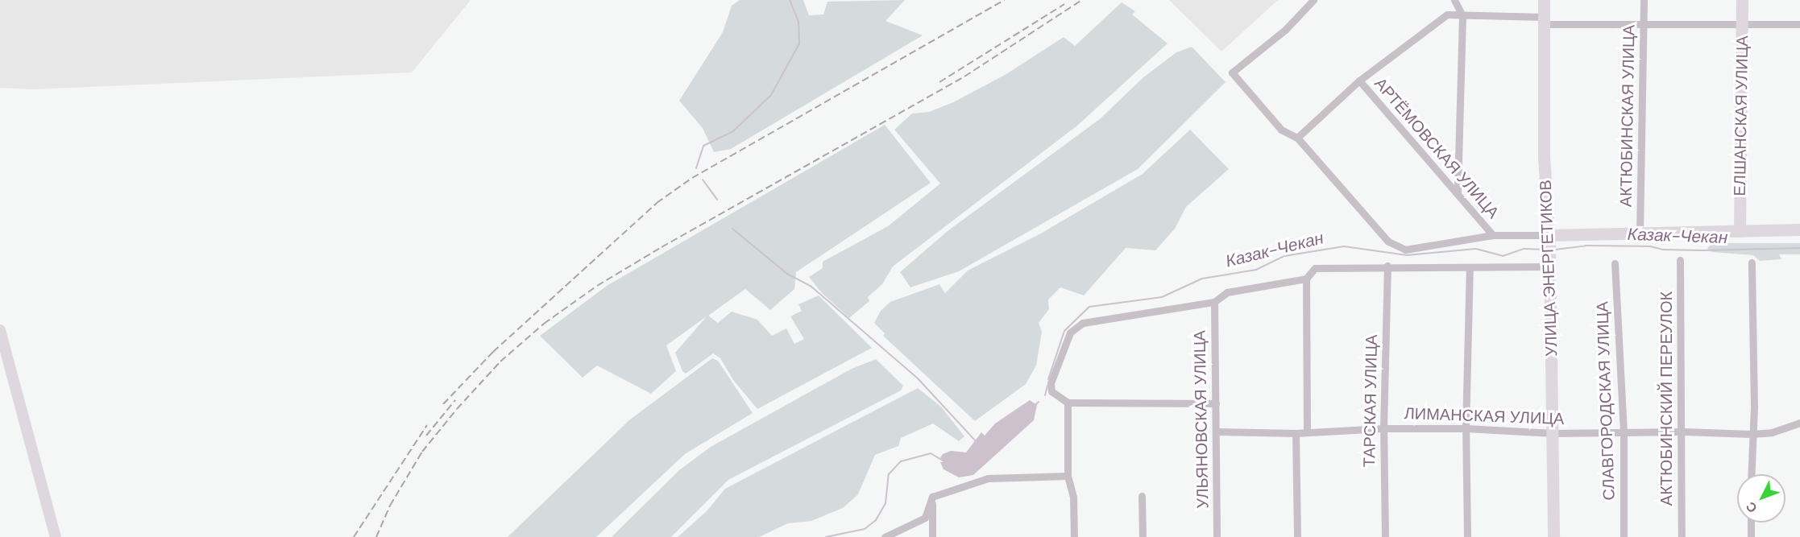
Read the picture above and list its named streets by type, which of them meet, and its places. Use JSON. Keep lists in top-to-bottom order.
{
  "streets": {
    "main road": ["ЕЛШАНСКАЯ УЛИЦА", "УЛИЦА ЭНЕРГЕТИКОВ"],
    "street": [
      "АКТЮБИНСКАЯ УЛИЦА",
      "АРТЁМОВСКАЯ УЛИЦА",
      "АКТЮБИНСКИЙ ПЕРЕУЛОК",
      "ТАРСКАЯ УЛИЦА",
      "СЛАВГОРОДСКАЯ УЛИЦА",
      "ЛИМАНСКАЯ УЛИЦА",
      "УЛЬЯНОВСКАЯ УЛИЦА"
    ]
  },
  "crossings": [
    ["УЛИЦА ЭНЕРГЕТИКОВ", "ЛИМАНСКАЯ УЛИЦА"],
    ["АКТЮБИНСКИЙ ПЕРЕУЛОК", "ЛИМАНСКАЯ УЛИЦА"],
    ["ТАРСКАЯ УЛИЦА", "ЛИМАНСКАЯ УЛИЦА"],
    ["СЛАВГОРОДСКАЯ УЛИЦА", "ЛИМАНСКАЯ УЛИЦА"],
    ["ЛИМАНСКАЯ УЛИЦА", "УЛЬЯНОВСКАЯ УЛИЦА"]
  ],
  "water": ["Казак-Чекан"],
  "north": "bottom left"
}
